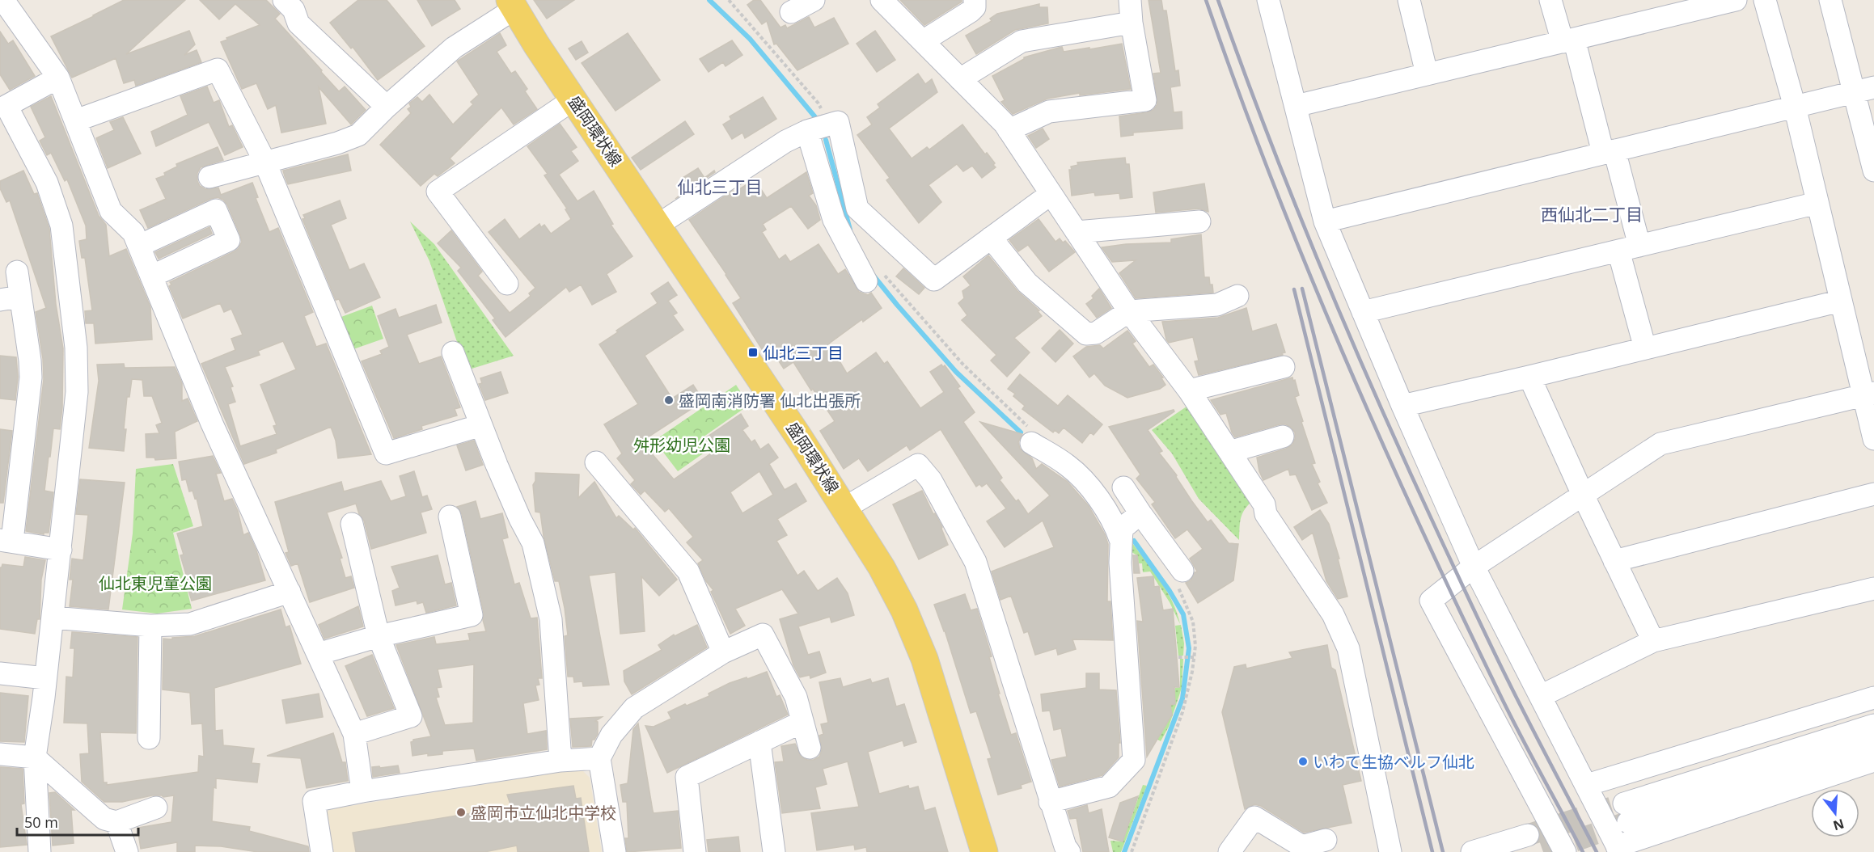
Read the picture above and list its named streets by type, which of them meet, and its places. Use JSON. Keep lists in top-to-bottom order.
{
  "streets": {
    "main road": ["盛岡環状線"]
  },
  "districts": ["仙北三丁目", "西仙北二丁目"],
  "parks": ["舛形幼児公園", "仙北東児童公園"],
  "places": {
    "transit": ["仙北三丁目"],
    "other": ["盛岡南消防署 仙北出張所", "いわて生協ベルフ仙北", "盛岡市立仙北中学校"]
  },
  "scale_bar": "50 m",
  "north": "bottom"
}
